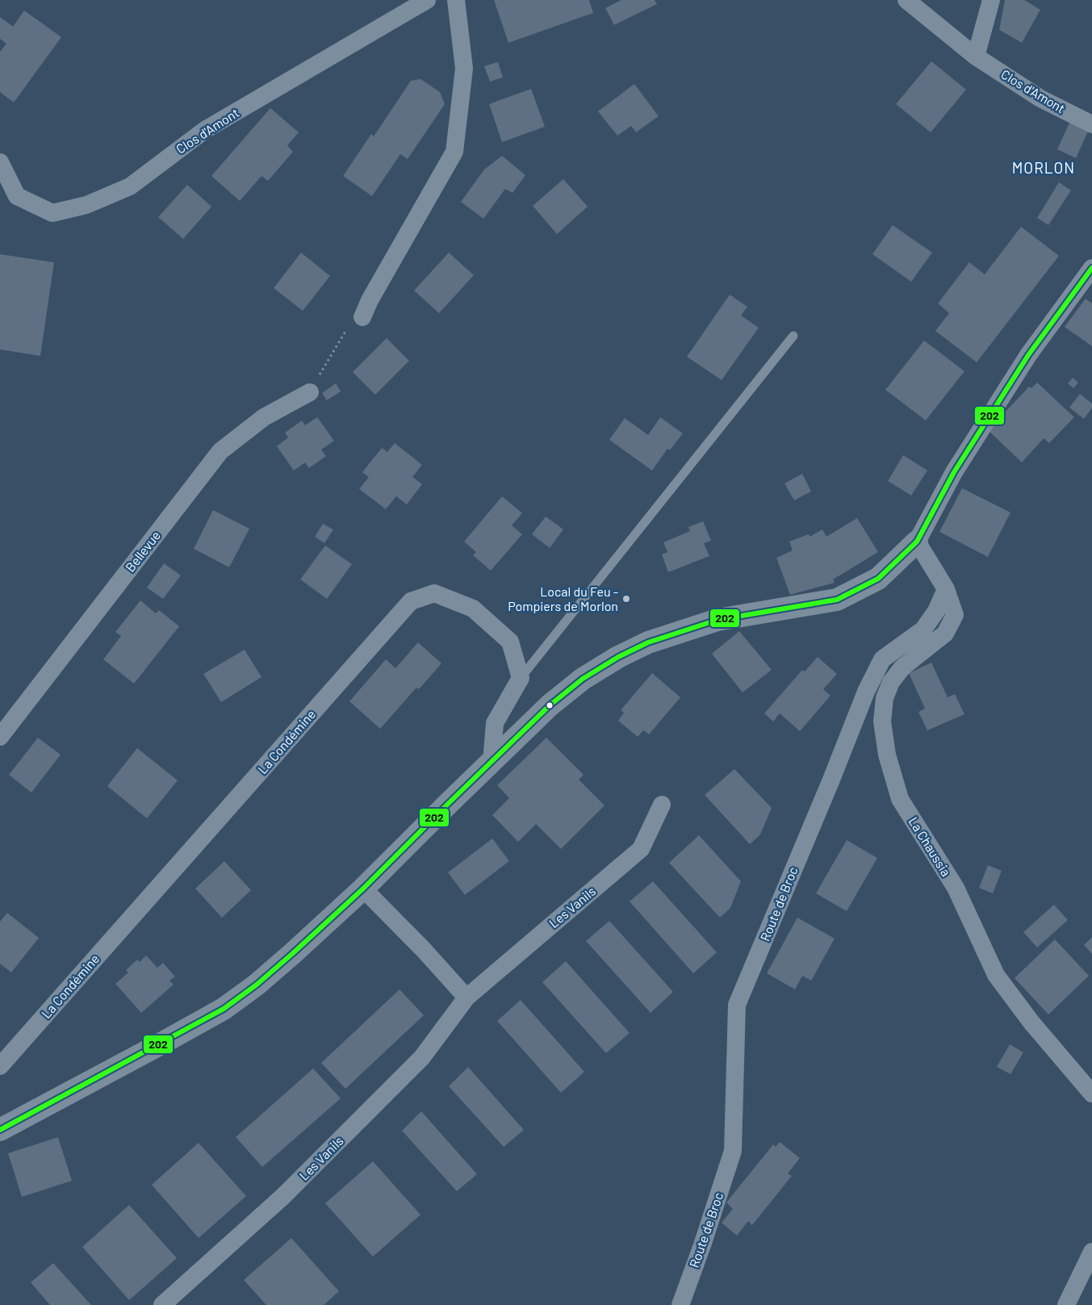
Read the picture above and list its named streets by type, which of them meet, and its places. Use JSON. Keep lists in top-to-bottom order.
{
  "streets": {
    "street": [
      "Clos d'Amont",
      "Bellevue",
      "La Condémine",
      "La Chaussia",
      "Route de Broc",
      "Les Vanils"
    ]
  },
  "crossings": [
    ["La Chaussia", "Route de Broc"]
  ],
  "districts": ["MORLON"],
  "places": ["Local du Feu - Pompiers de Morlon"],
  "lines": ["transit line 202"]
}
